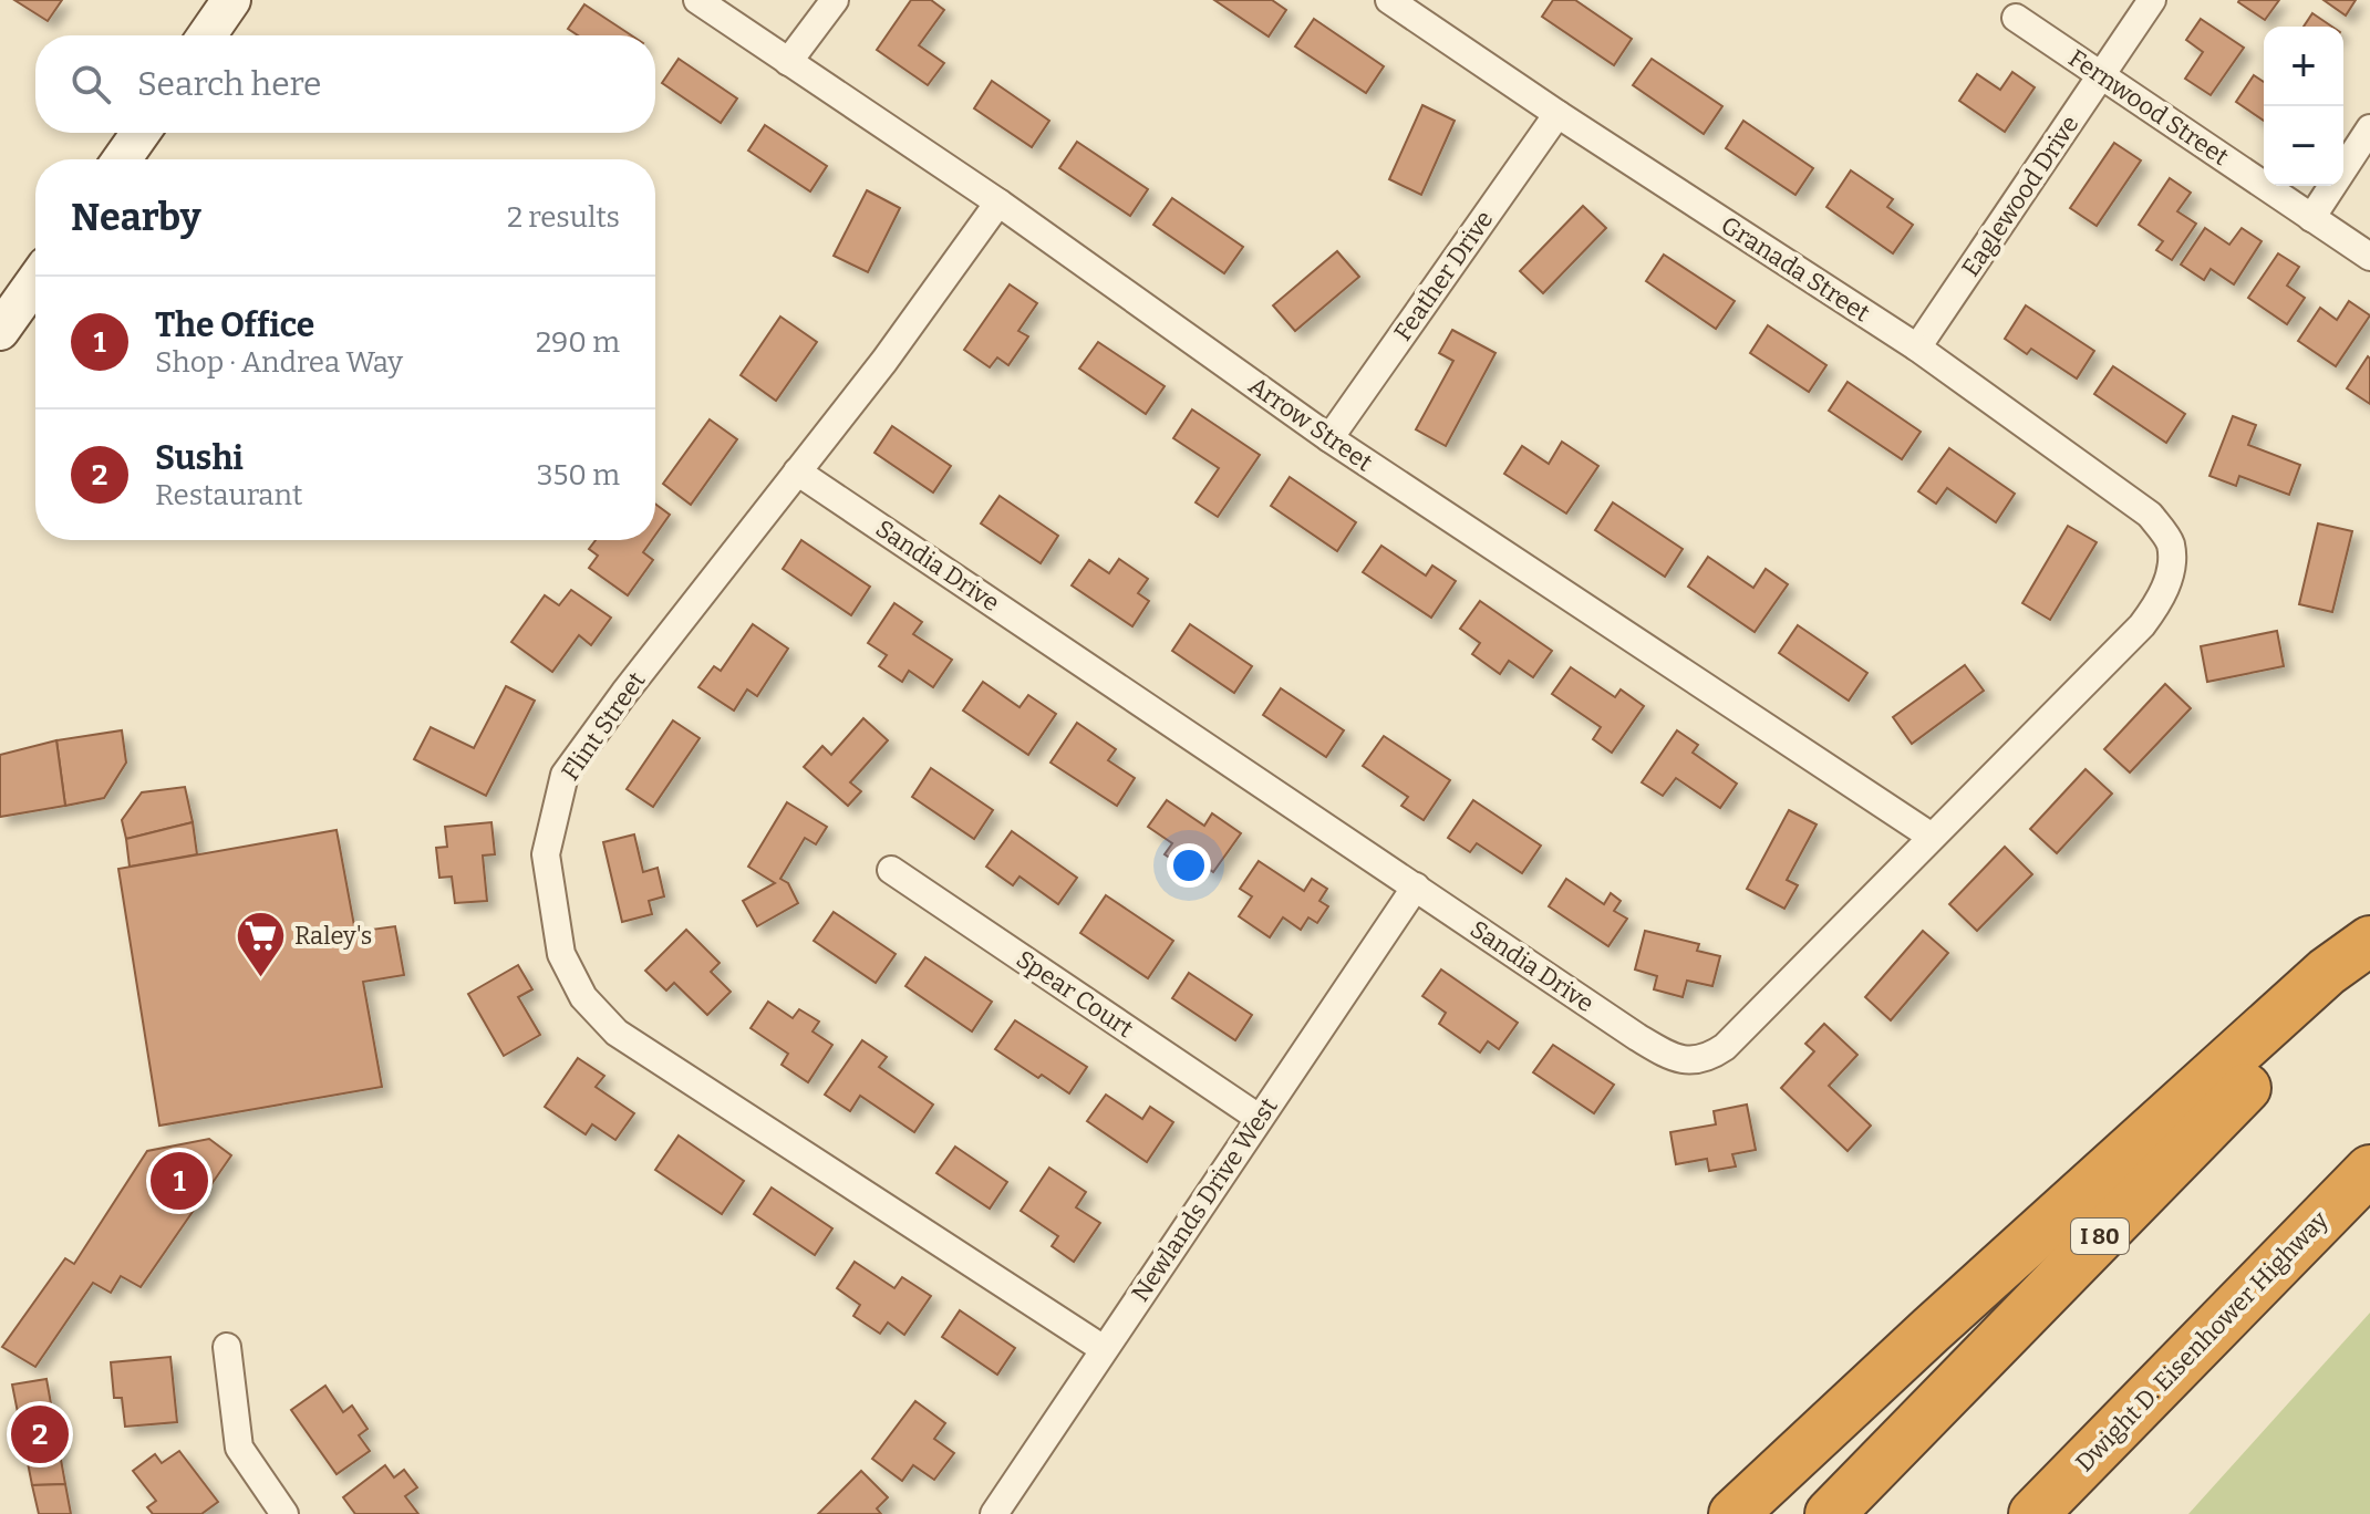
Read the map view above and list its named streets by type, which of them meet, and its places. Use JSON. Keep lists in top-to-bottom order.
{
  "streets": {
    "highway": ["I 80", "Dwight D. Eisenhower Highway"],
    "street": [
      "Fernwood Street",
      "Eaglewood Drive",
      "Granada Street",
      "Feather Drive",
      "Arrow Street",
      "Sandia Drive",
      "Flint Street",
      "Spear Court",
      "Newlands Drive West"
    ]
  },
  "crossings": [
    ["Fernwood Street", "Eaglewood Drive"],
    ["Eaglewood Drive", "Granada Street"],
    ["Granada Street", "Feather Drive"],
    ["Granada Street", "Sandia Drive"],
    ["Feather Drive", "Arrow Street"],
    ["Arrow Street", "Sandia Drive"],
    ["Arrow Street", "Flint Street"],
    ["Sandia Drive", "Flint Street"],
    ["Sandia Drive", "Newlands Drive West"],
    ["Flint Street", "Newlands Drive West"],
    ["Spear Court", "Newlands Drive West"]
  ],
  "places": {
    "supermarket": ["Raley's"]
  },
  "page": {
    "map_buttons": ["+", "−"],
    "search": "Search here",
    "heading": ["Nearby", "2 results"],
    "list": [
      {
        "mark": "1",
        "name": "The Office",
        "note": "Shop · Andrea Way",
        "value": "290 m"
      },
      {
        "mark": "2",
        "name": "Sushi",
        "note": "Restaurant",
        "value": "350 m"
      }
    ],
    "pins": ["1", "2"]
  }
}
